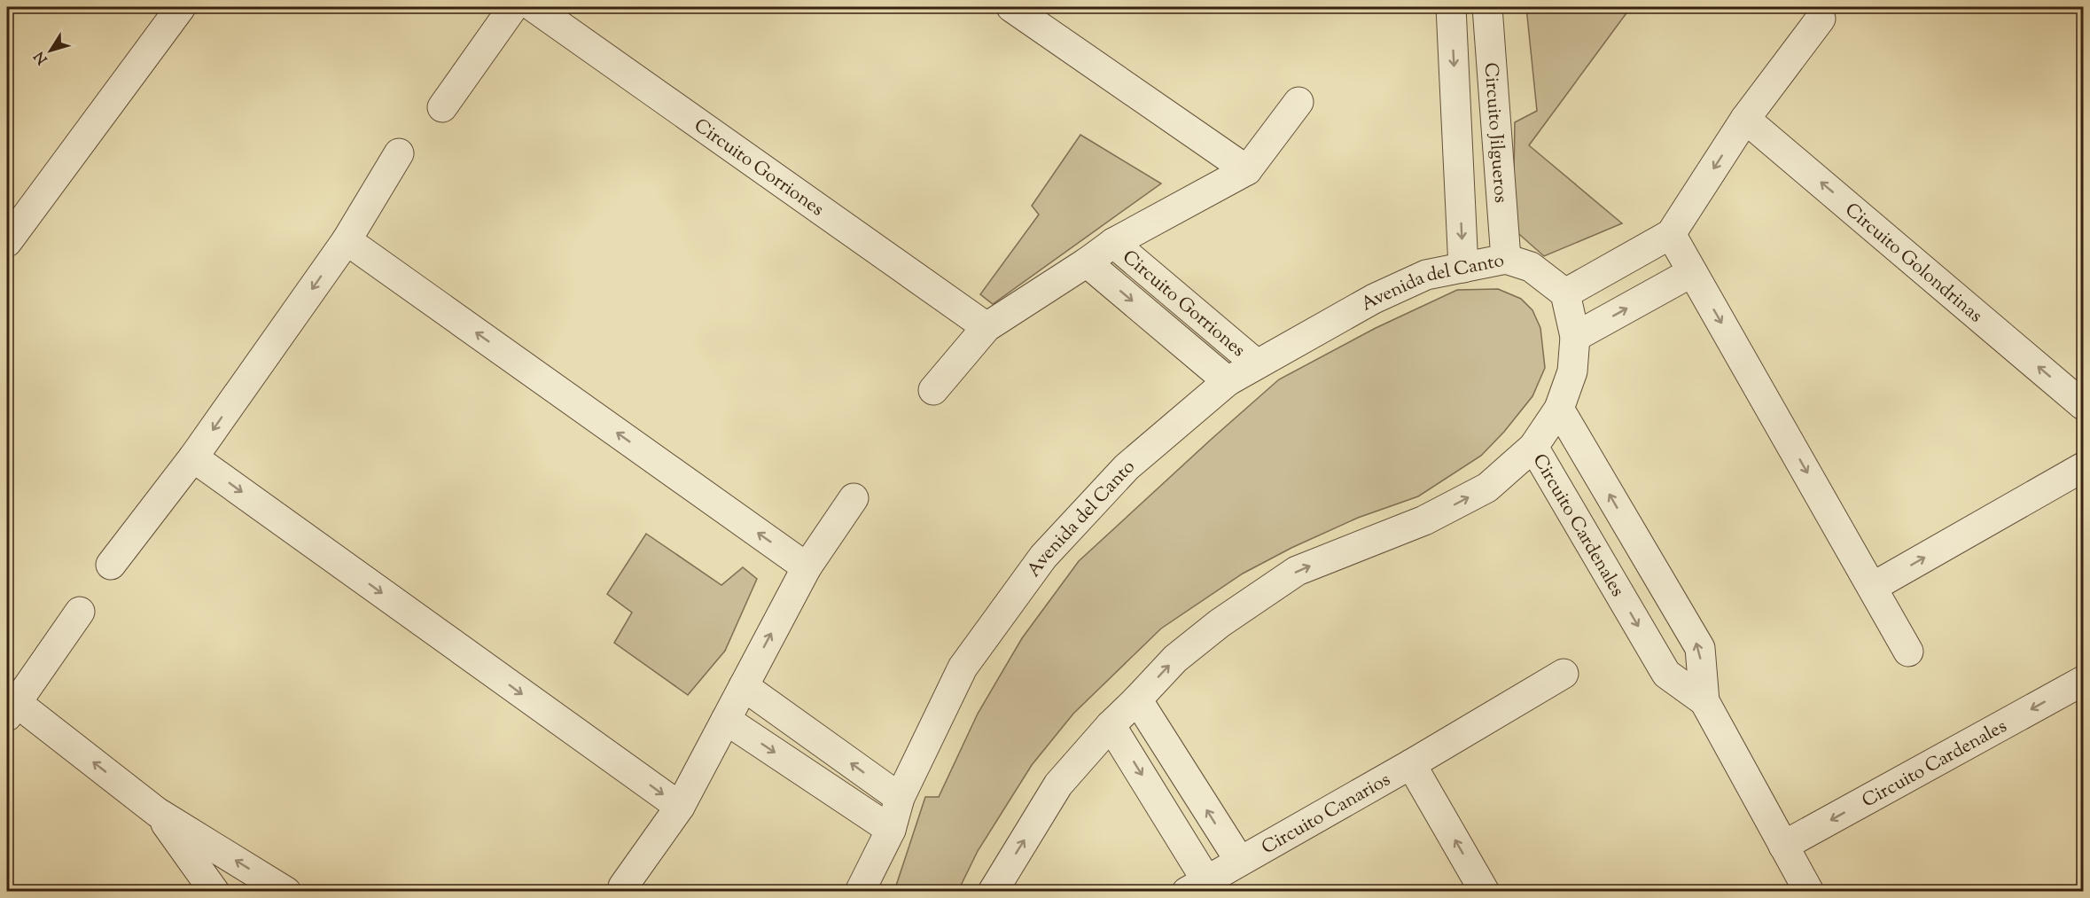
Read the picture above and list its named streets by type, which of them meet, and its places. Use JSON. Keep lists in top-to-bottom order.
{
  "streets": {
    "street": [
      "Circuito Jilgueros",
      "Circuito Gorriones",
      "Circuito Golondrinas",
      "Avenida del Canto",
      "Circuito Cardenales",
      "Circuito Canarios"
    ]
  },
  "crossings": [
    ["Circuito Jilgueros", "Avenida del Canto"],
    ["Circuito Gorriones", "Avenida del Canto"]
  ],
  "north": "bottom left"
}
